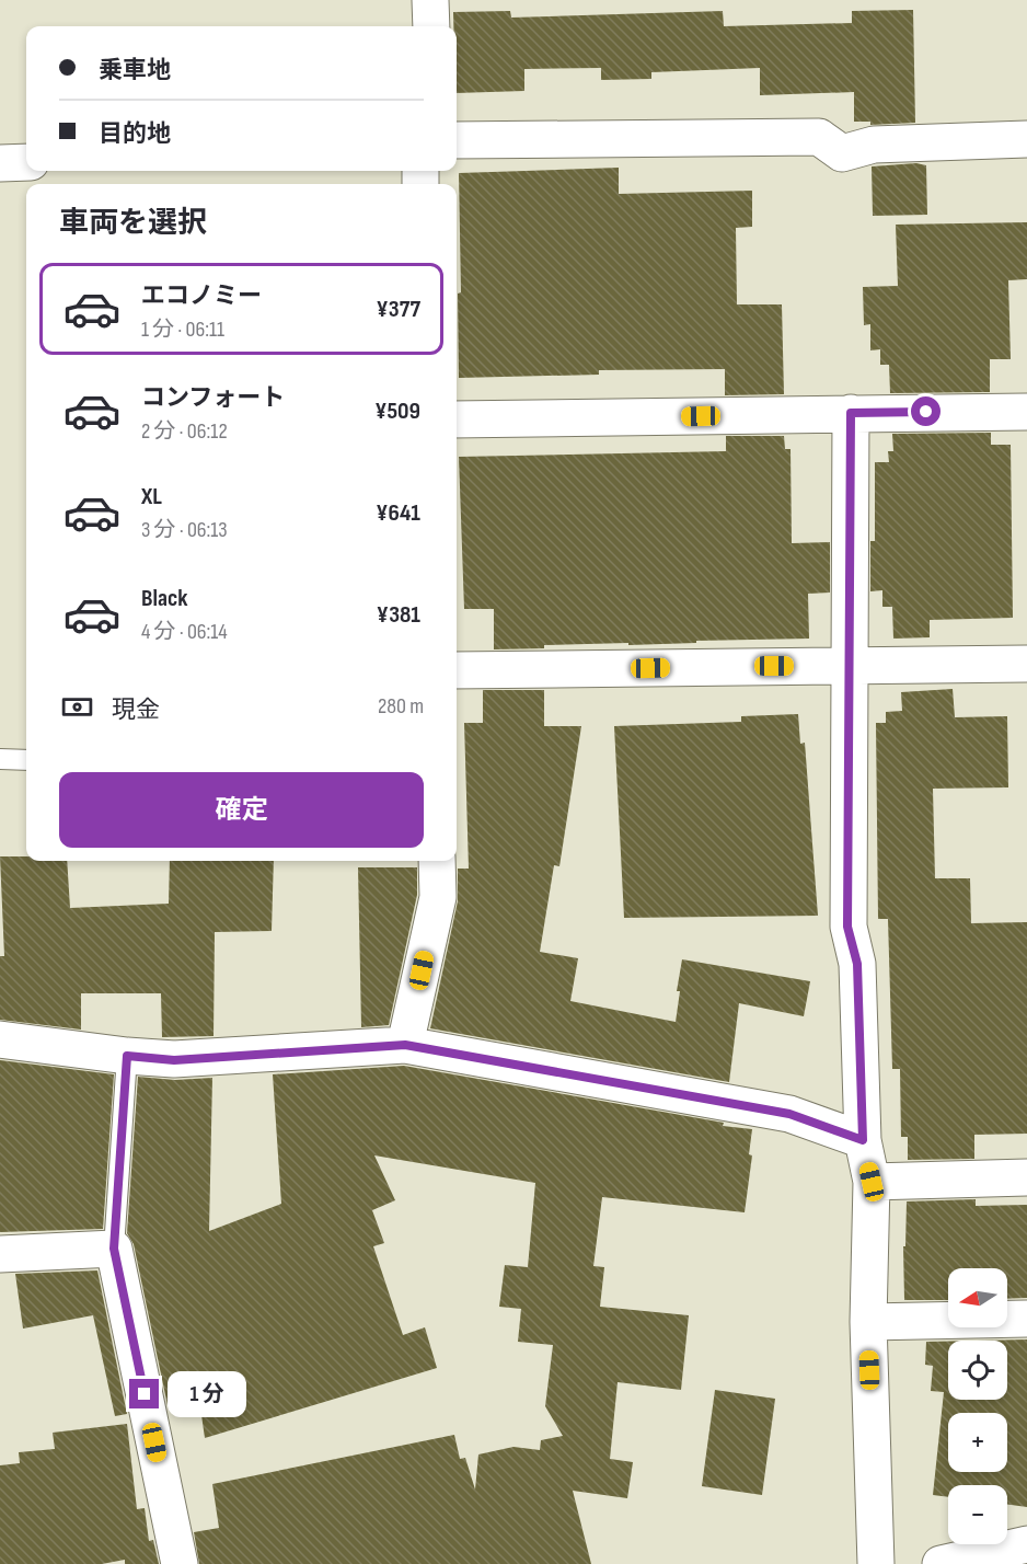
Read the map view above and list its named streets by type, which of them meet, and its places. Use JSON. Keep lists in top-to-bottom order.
{
  "north": "left",
  "page": {
    "banner": ["乗車地", "目的地"],
    "heading": "車両を選択",
    "list": [
      {
        "name": "エコノミー",
        "note": "1 分 · 06:11",
        "value": "¥377"
      },
      {
        "name": "コンフォート",
        "note": "2 分 · 06:12",
        "value": "¥509"
      },
      {
        "name": "XL",
        "note": "3 分 · 06:13",
        "value": "¥641"
      },
      {
        "name": "Black",
        "note": "4 分 · 06:14",
        "value": "¥381"
      }
    ],
    "pay": ["現金", "280 m"],
    "buttons": "確定",
    "map_buttons": ["+", "−"],
    "bubble": "1 分"
  }
}
